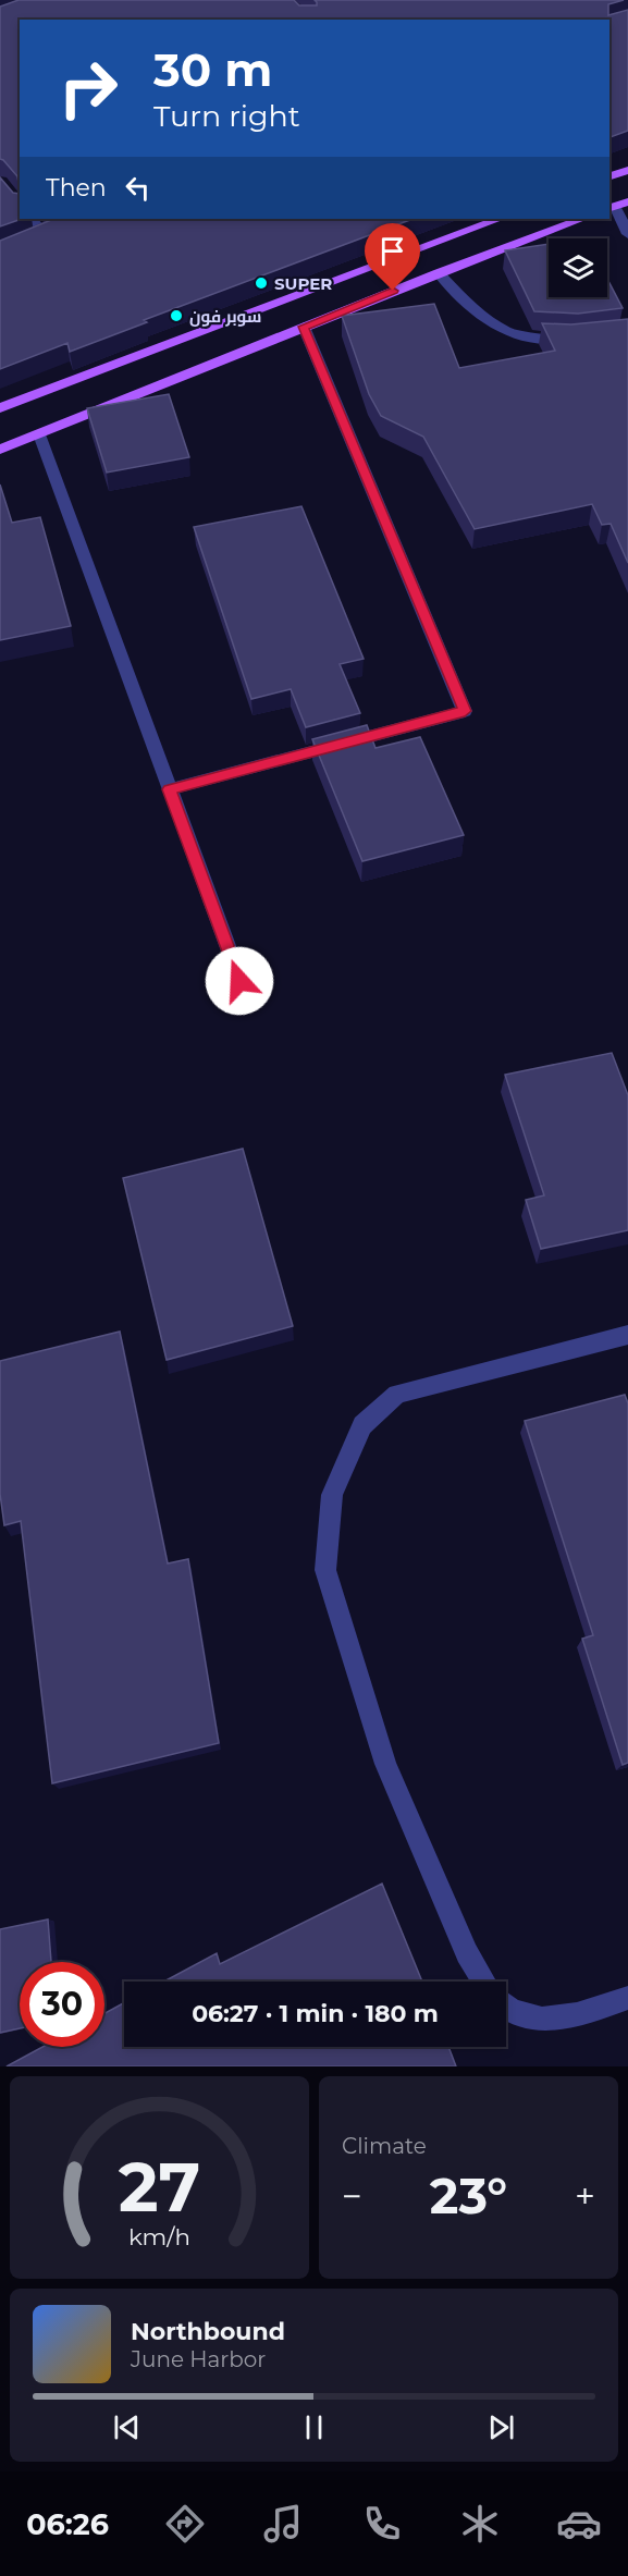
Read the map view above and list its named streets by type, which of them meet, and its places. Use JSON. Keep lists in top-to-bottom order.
{
  "places": ["SUPER", "سوبر فون"],
  "page": {
    "turn": ["30 m", "Turn right"],
    "then": "Then",
    "limit": "30",
    "trip": "06:27 · 1 min · 180 m",
    "tile": "Climate",
    "heat": ["−", "23°", "+"],
    "song": ["Northbound", "June Harbor"],
    "tabs": "06:26",
    "gauge": ["27", "km/h"]
  }
}
